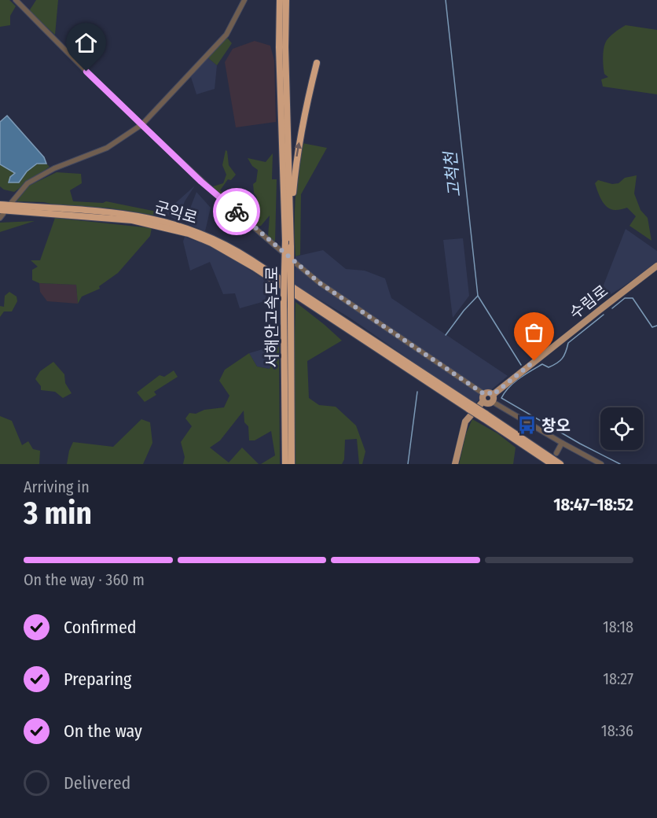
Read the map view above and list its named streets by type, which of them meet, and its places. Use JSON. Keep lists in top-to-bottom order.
{
  "streets": {
    "highway": ["군익로", "서해안고속도로"],
    "main road": ["수림로"]
  },
  "water": ["고척천"],
  "places": {
    "bus stop": ["창오"]
  },
  "page": {
    "heading": ["3 min", "Arriving in", "18:47–18:52"],
    "bar": "On the way · 360 m",
    "list": [
      ["Confirmed", "18:18"],
      ["Preparing", "18:27"],
      ["On the way", "18:36"],
      "Delivered"
    ]
  }
}
